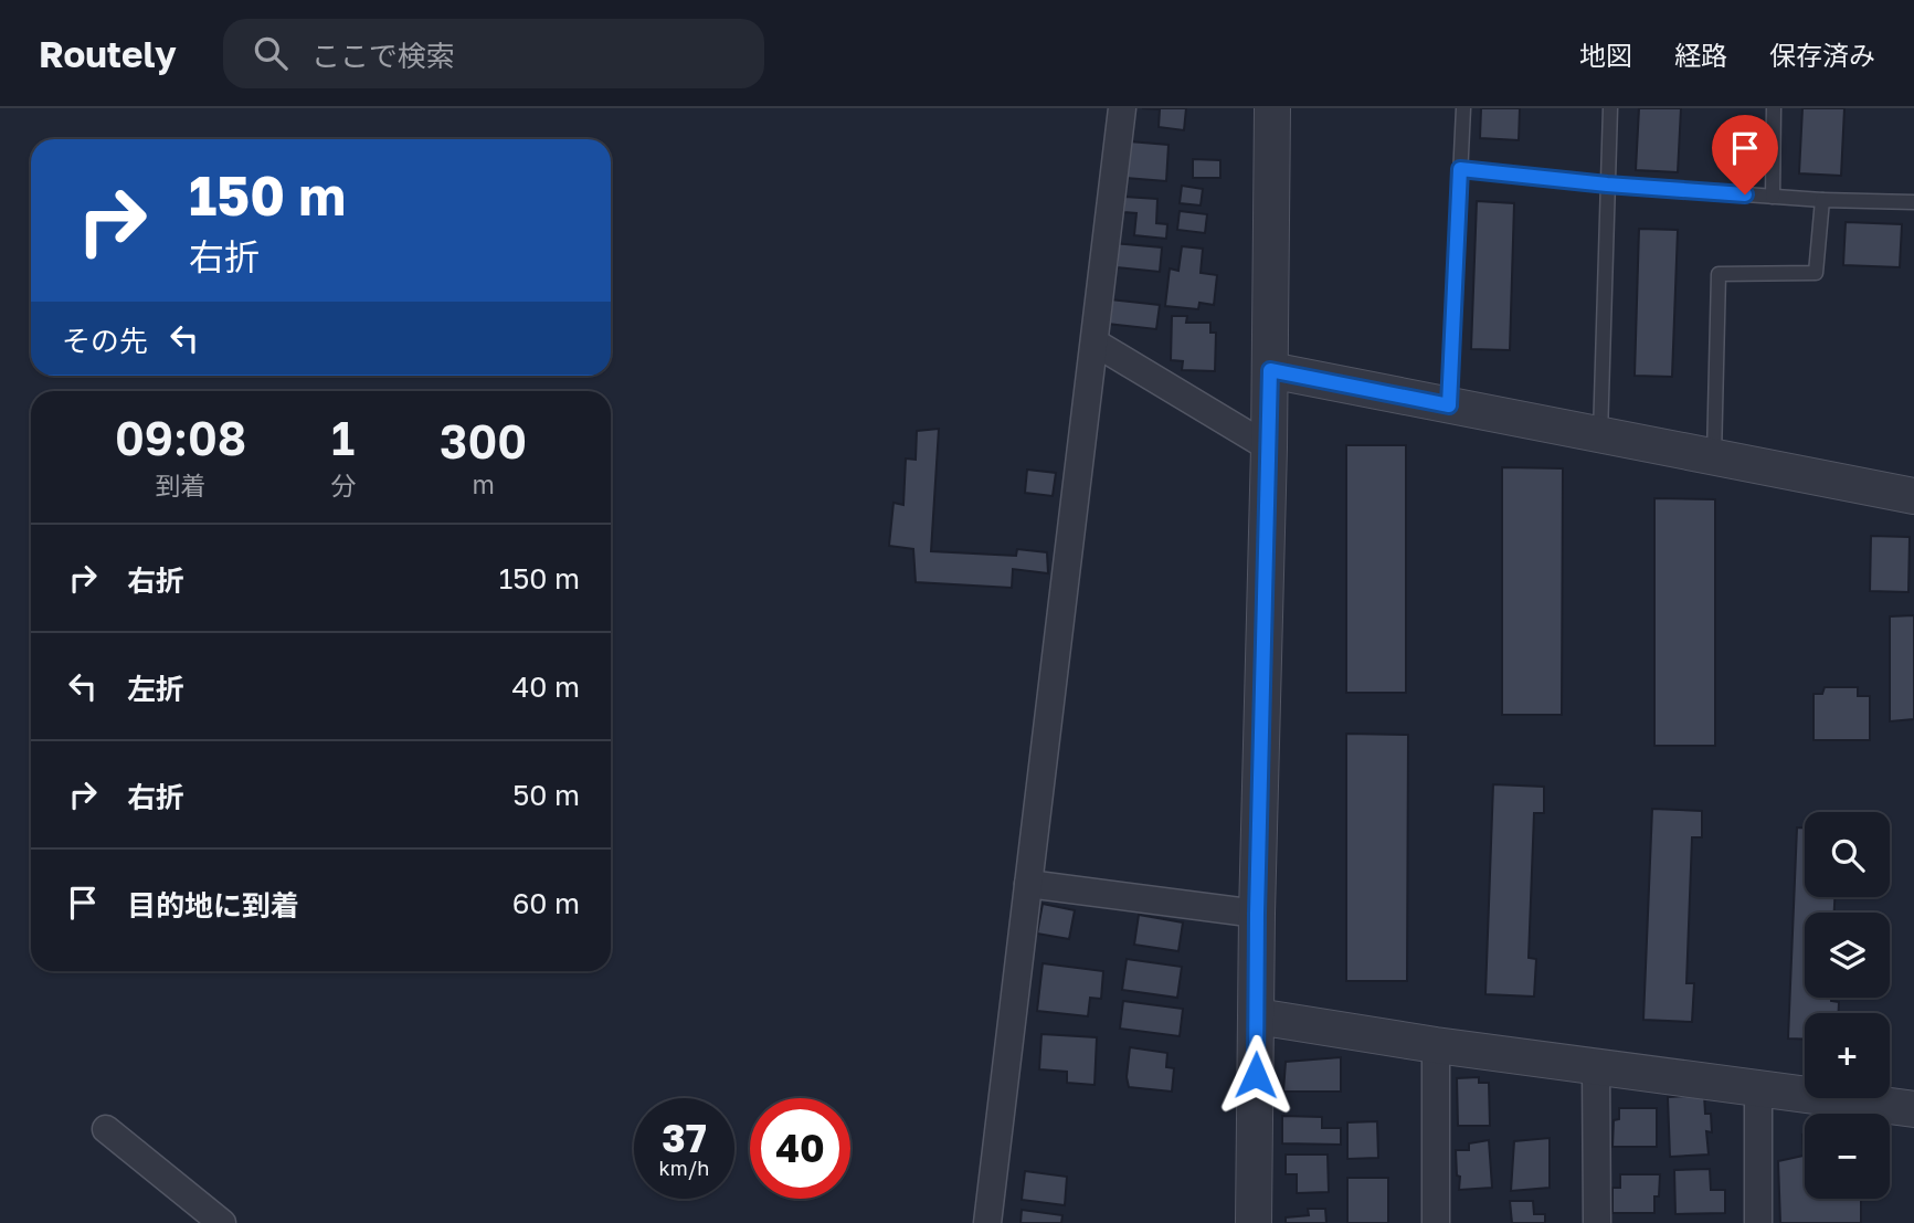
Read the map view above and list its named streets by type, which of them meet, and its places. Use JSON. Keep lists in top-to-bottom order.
{
  "page": {
    "header": "Routely",
    "search": "ここで検索",
    "nav": ["地図", "経路", "保存済み"],
    "turn": ["150 m", "右折"],
    "then": "その先",
    "eta": [
      "09:08",
      "到着",
      "1",
      "分",
      "300",
      "m"
    ],
    "list": [
      {
        "name": "右折",
        "value": "150 m"
      },
      {
        "name": "左折",
        "value": "40 m"
      },
      {
        "name": "右折",
        "value": "50 m"
      },
      {
        "name": "目的地に到着",
        "value": "60 m"
      }
    ],
    "map_buttons": ["+", "−"],
    "speed": "37 km/h",
    "limit": "40"
  }
}
